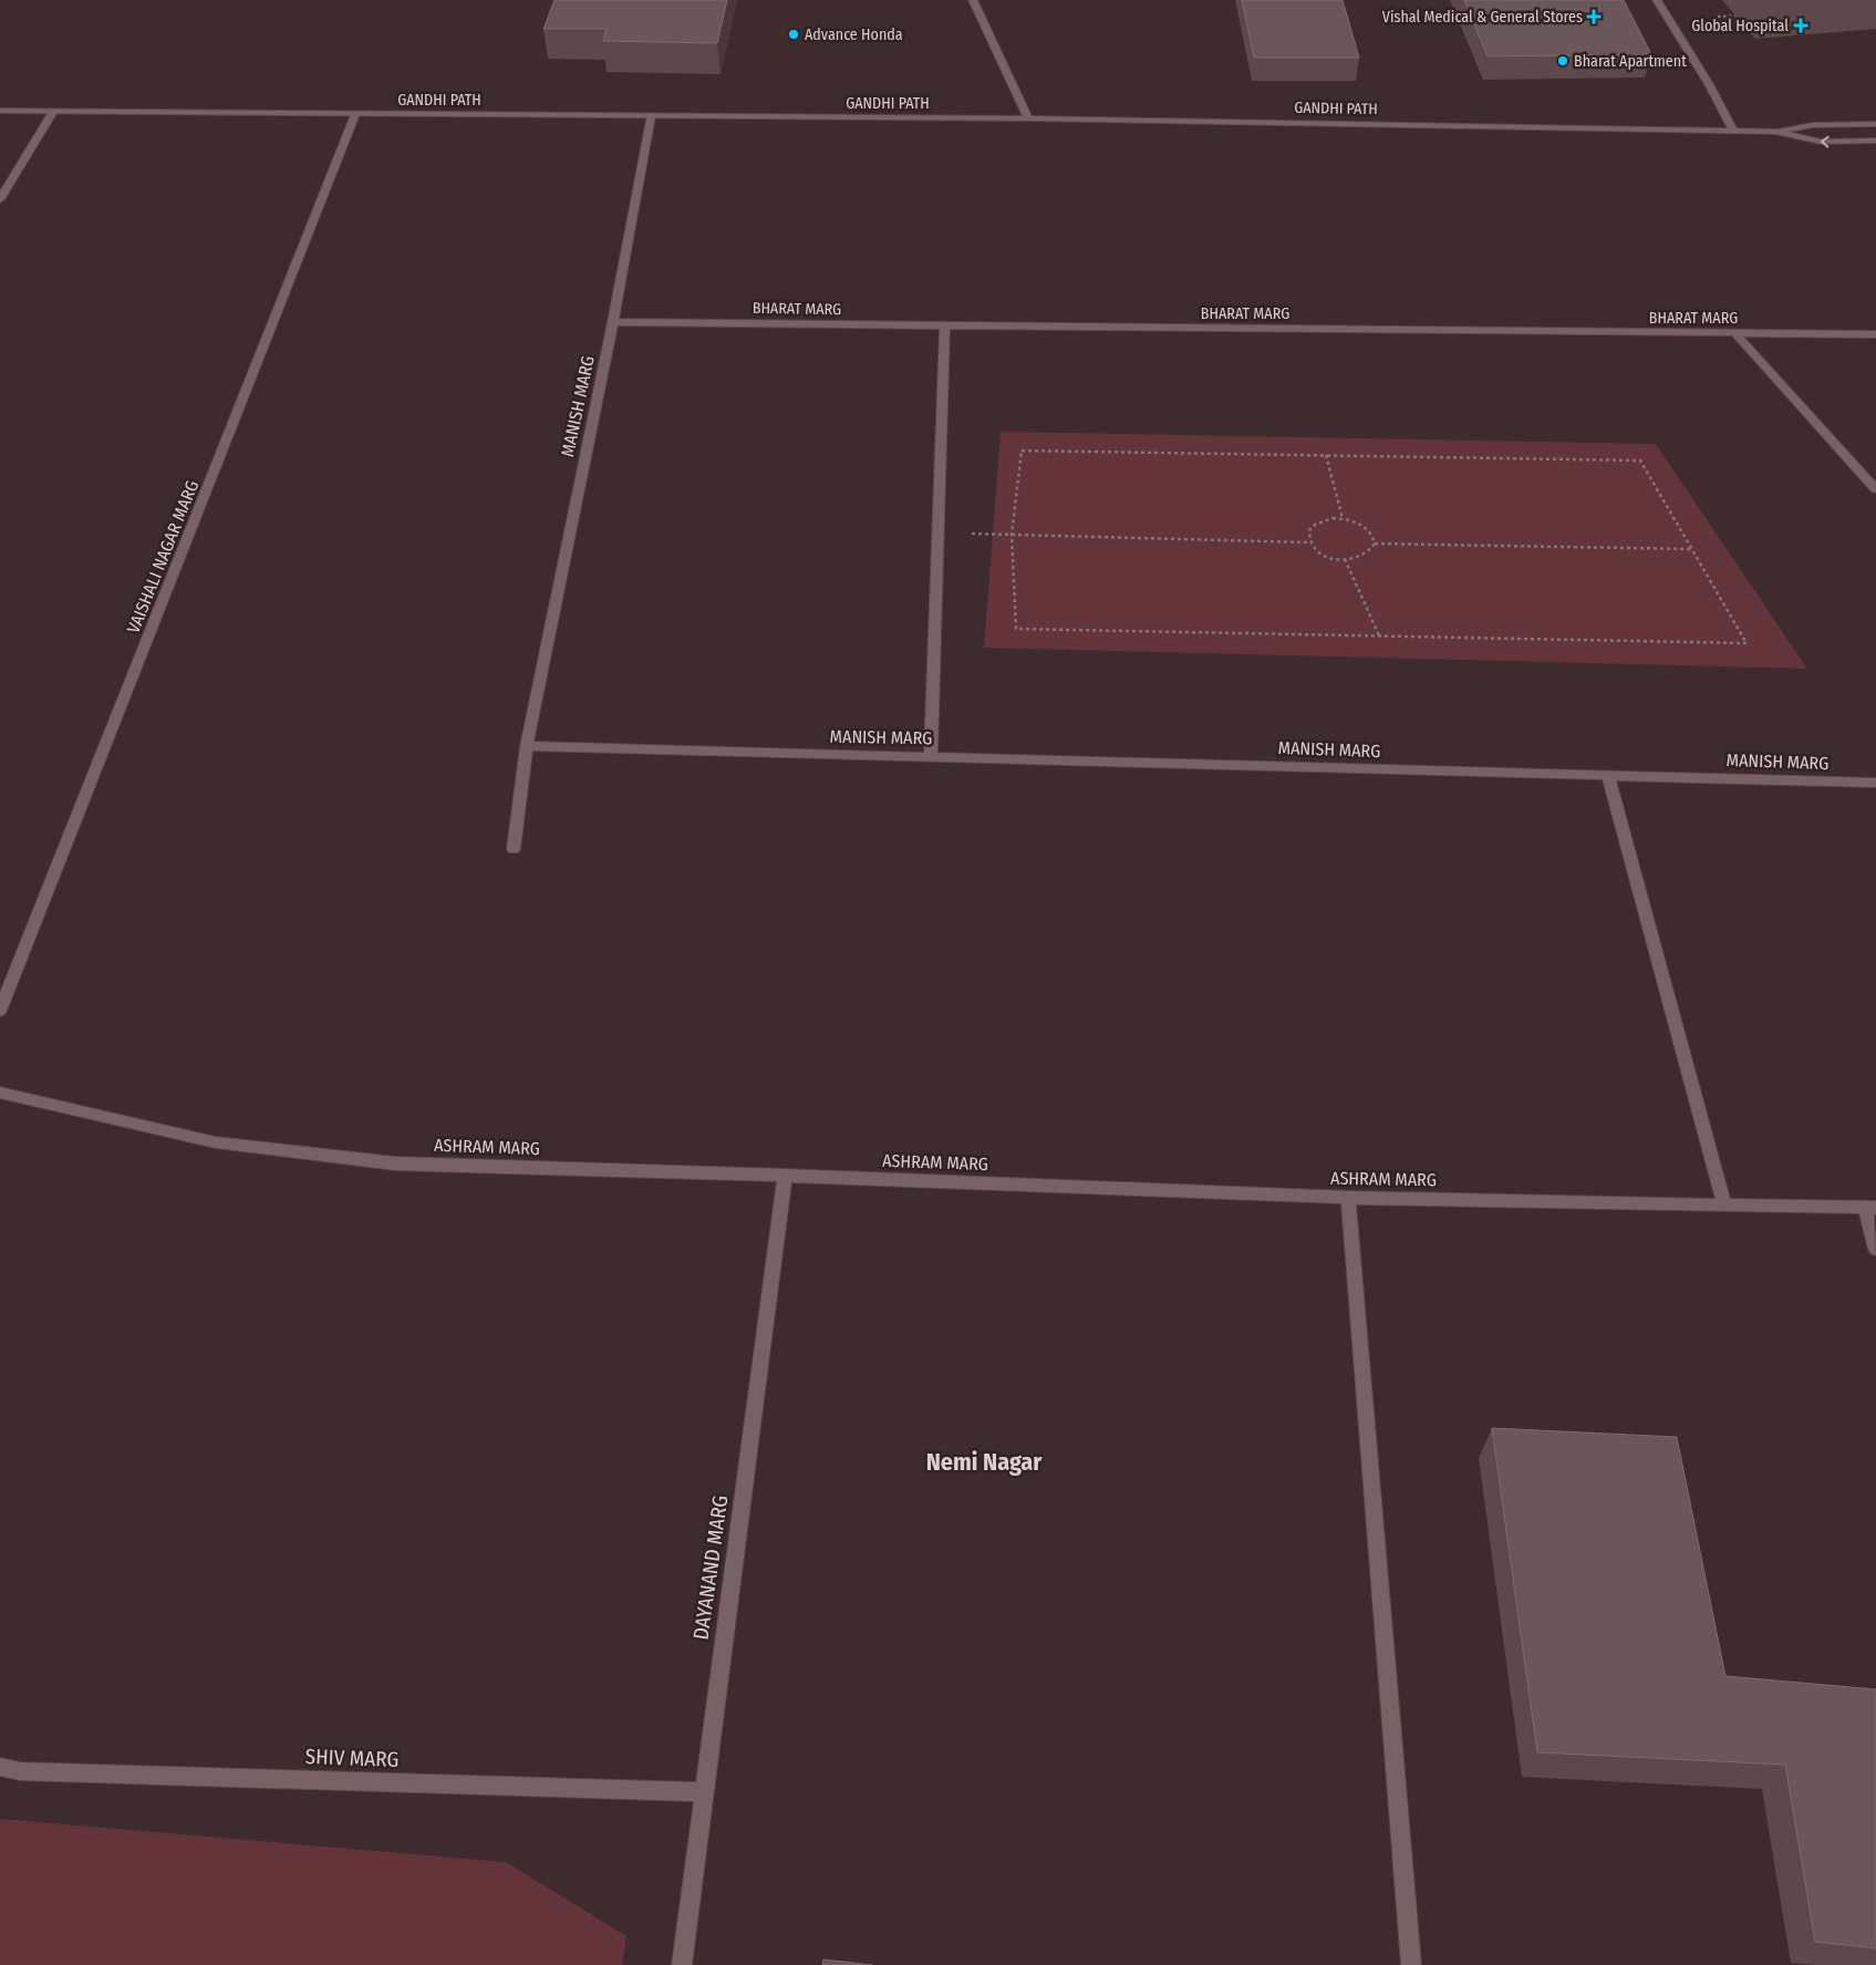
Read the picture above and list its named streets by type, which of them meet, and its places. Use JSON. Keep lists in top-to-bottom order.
{
  "streets": {
    "street": [
      "GANDHI PATH",
      "BHARAT MARG",
      "MANISH MARG",
      "VAISHALI NAGAR MARG",
      "ASHRAM MARG",
      "DAYANAND MARG",
      "SHIV MARG"
    ]
  },
  "crossings": [
    ["GANDHI PATH", "MANISH MARG"],
    ["GANDHI PATH", "VAISHALI NAGAR MARG"],
    ["BHARAT MARG", "MANISH MARG"],
    ["ASHRAM MARG", "DAYANAND MARG"],
    ["DAYANAND MARG", "SHIV MARG"]
  ],
  "districts": ["Nemi Nagar"],
  "places": {
    "health": ["Vishal Medical & General Stores", "Global Hospital"],
    "other": ["Advance Honda", "Bharat Apartment"]
  }
}
